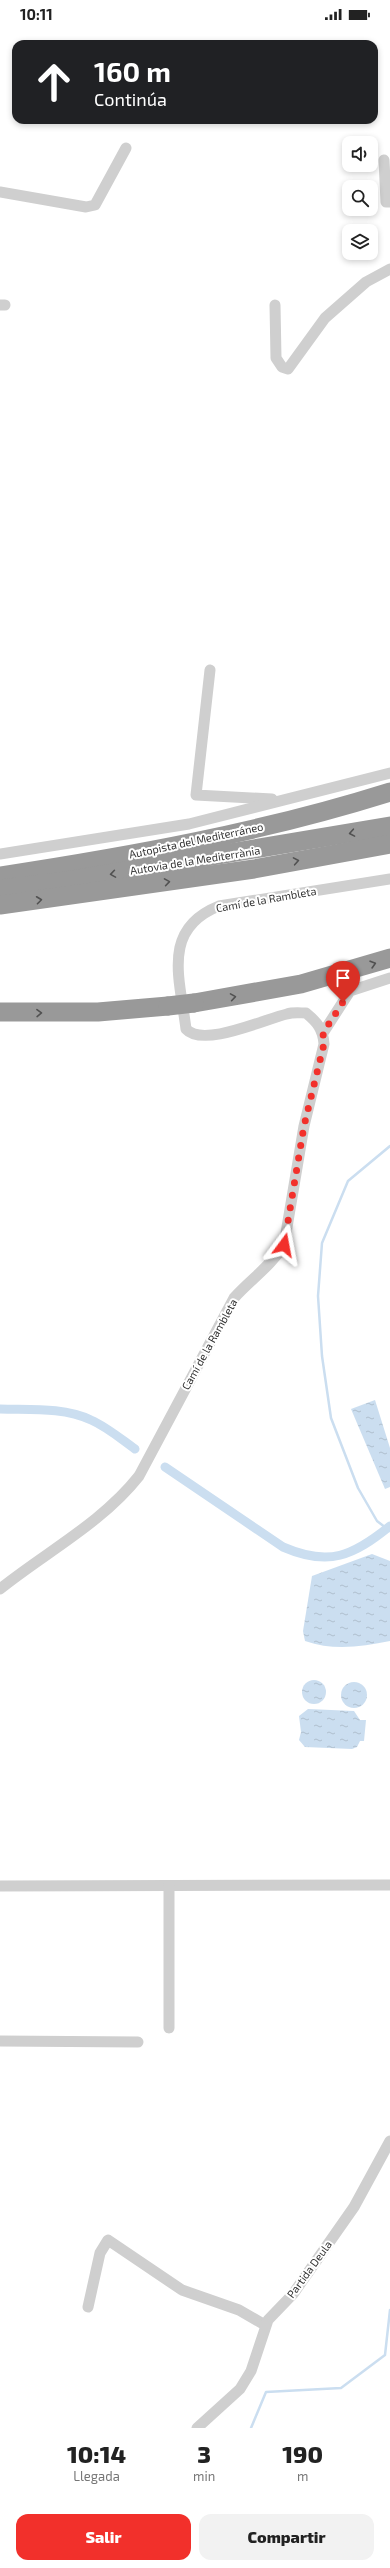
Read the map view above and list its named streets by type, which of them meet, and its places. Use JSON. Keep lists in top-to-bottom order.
{
  "streets": {
    "highway": ["Autopista del Mediterráneo", "Autovia de la Mediterrània"],
    "street": ["Camí de la Rambleta", "Partida Deula"]
  },
  "page": {
    "status": "10:11",
    "turn": ["160 m", "Continúa"],
    "eta": [
      "10:14",
      "Llegada",
      "3",
      "min",
      "190",
      "m"
    ],
    "buttons": ["Salir", "Compartir"]
  }
}
